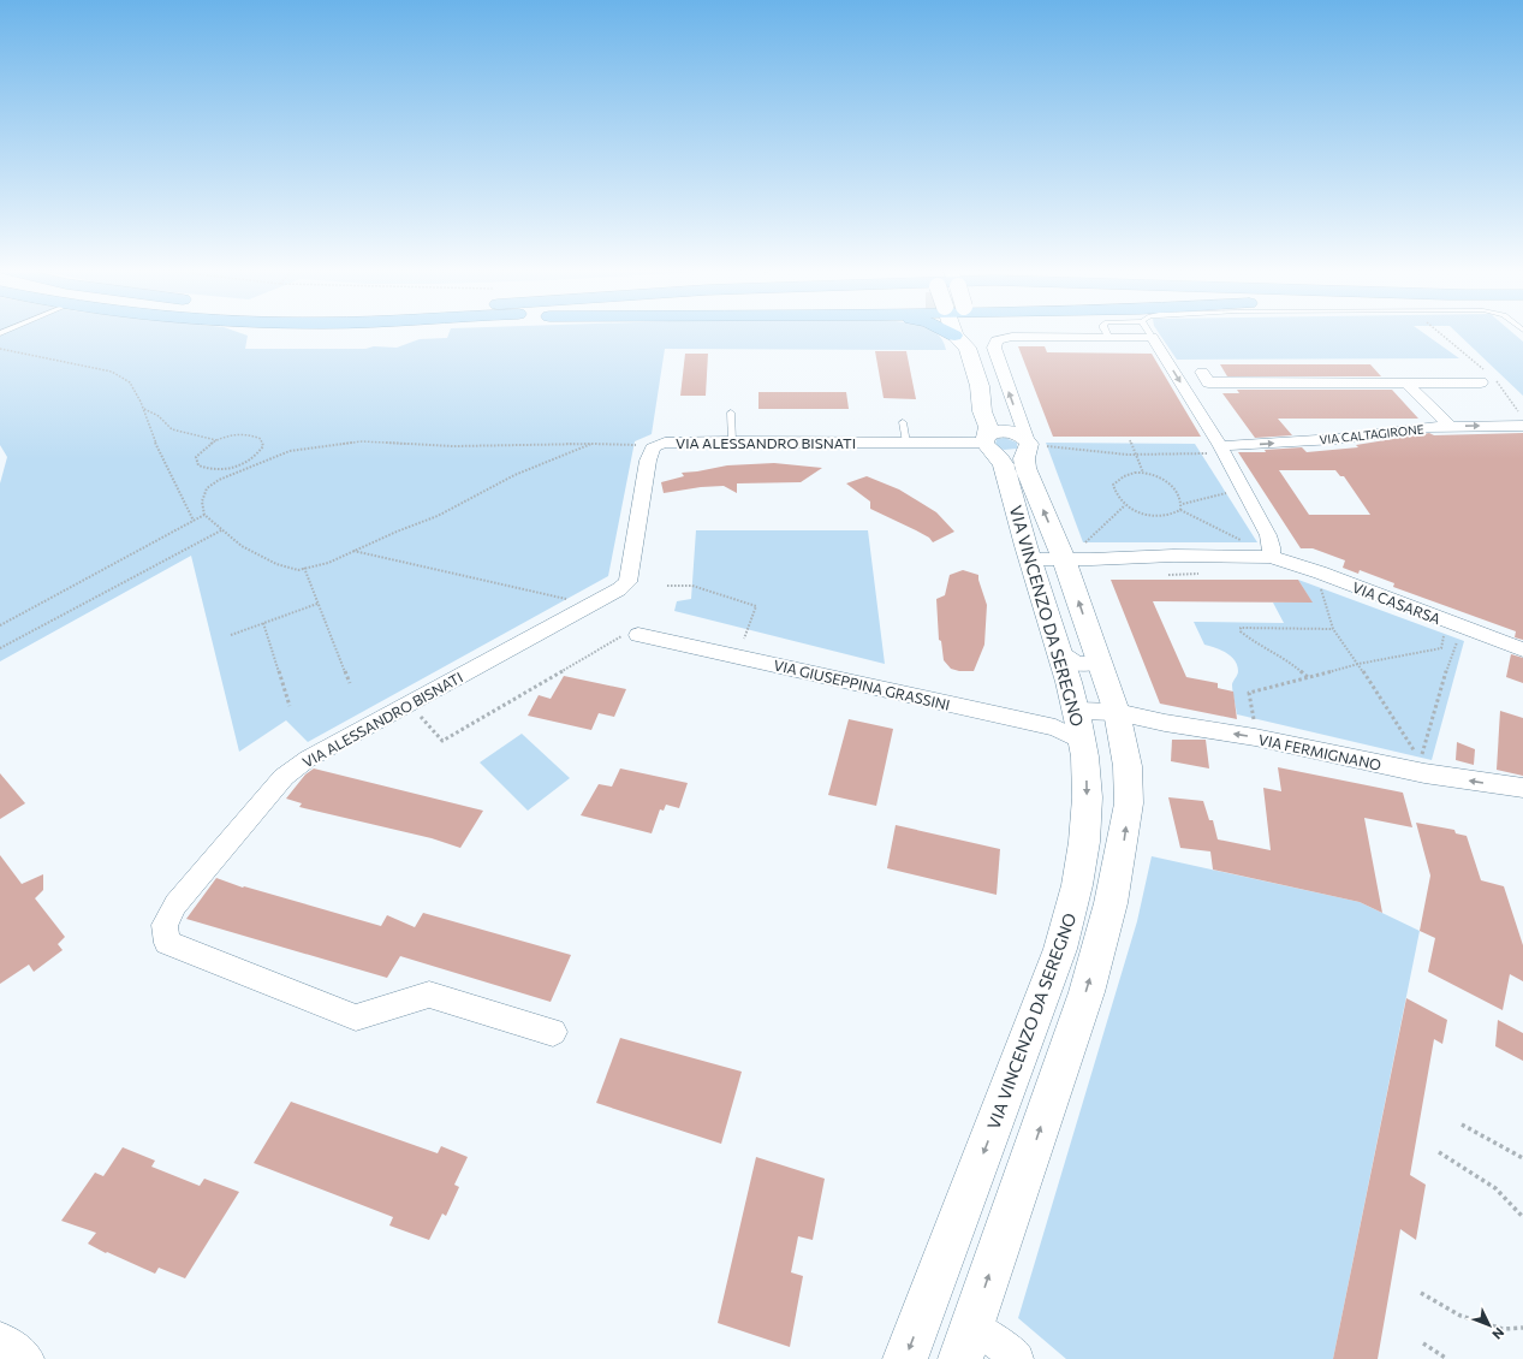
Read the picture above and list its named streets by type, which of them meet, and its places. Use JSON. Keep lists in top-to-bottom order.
{
  "streets": {
    "main road": ["VIA VINCENZO DA SEREGNO"],
    "street": [
      "VIA CALTAGIRONE",
      "VIA ALESSANDRO BISNATI",
      "VIA CASARSA",
      "VIA GIUSEPPINA GRASSINI",
      "VIA FERMIGNANO"
    ]
  },
  "crossings": [
    ["VIA ALESSANDRO BISNATI", "VIA VINCENZO DA SEREGNO"],
    ["VIA CASARSA", "VIA VINCENZO DA SEREGNO"],
    ["VIA VINCENZO DA SEREGNO", "VIA GIUSEPPINA GRASSINI"],
    ["VIA VINCENZO DA SEREGNO", "VIA FERMIGNANO"],
    ["VIA GIUSEPPINA GRASSINI", "VIA FERMIGNANO"]
  ],
  "one_way": ["VIA FERMIGNANO"],
  "north": "bottom right"
}
